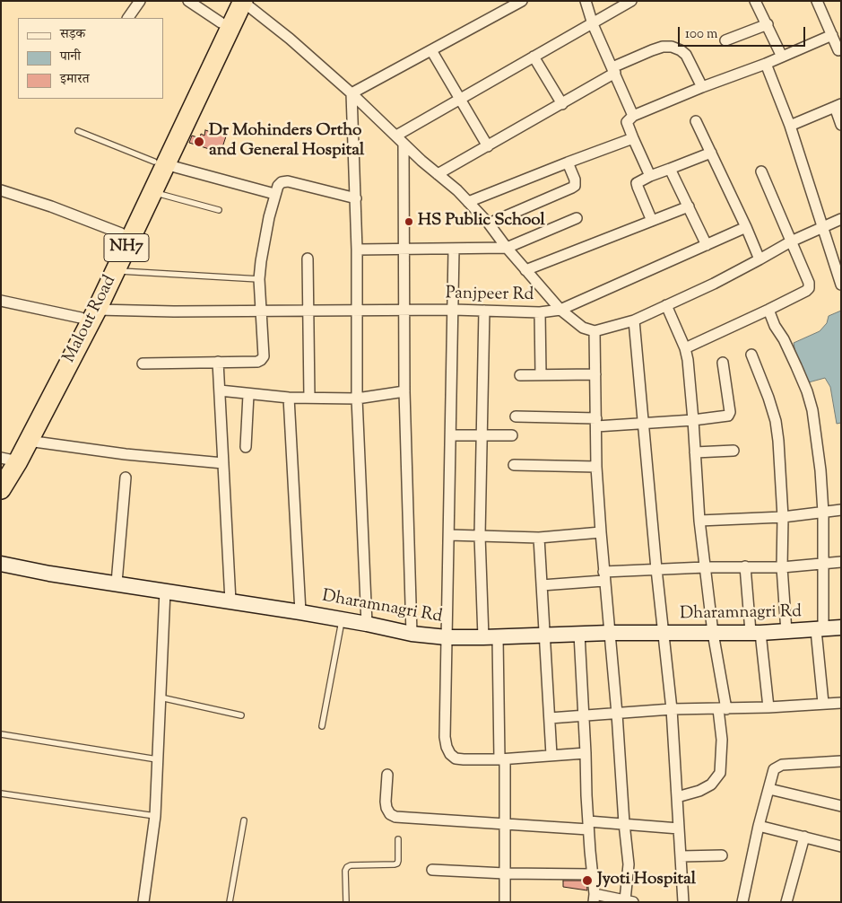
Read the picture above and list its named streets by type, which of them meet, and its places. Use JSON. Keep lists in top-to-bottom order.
{
  "streets": {
    "highway": ["NH7", "Malout Road"],
    "street": ["Panjpeer Rd", "Dharamnagri Rd"]
  },
  "crossings": [
    ["Panjpeer Rd", "Malout Road"]
  ],
  "places": ["Dr Mohinders Ortho and General Hospital", "HS Public School", "Jyoti Hospital"],
  "legend": ["सड़क", "पानी", "इमारत"],
  "scale_bar": "100 m"
}
